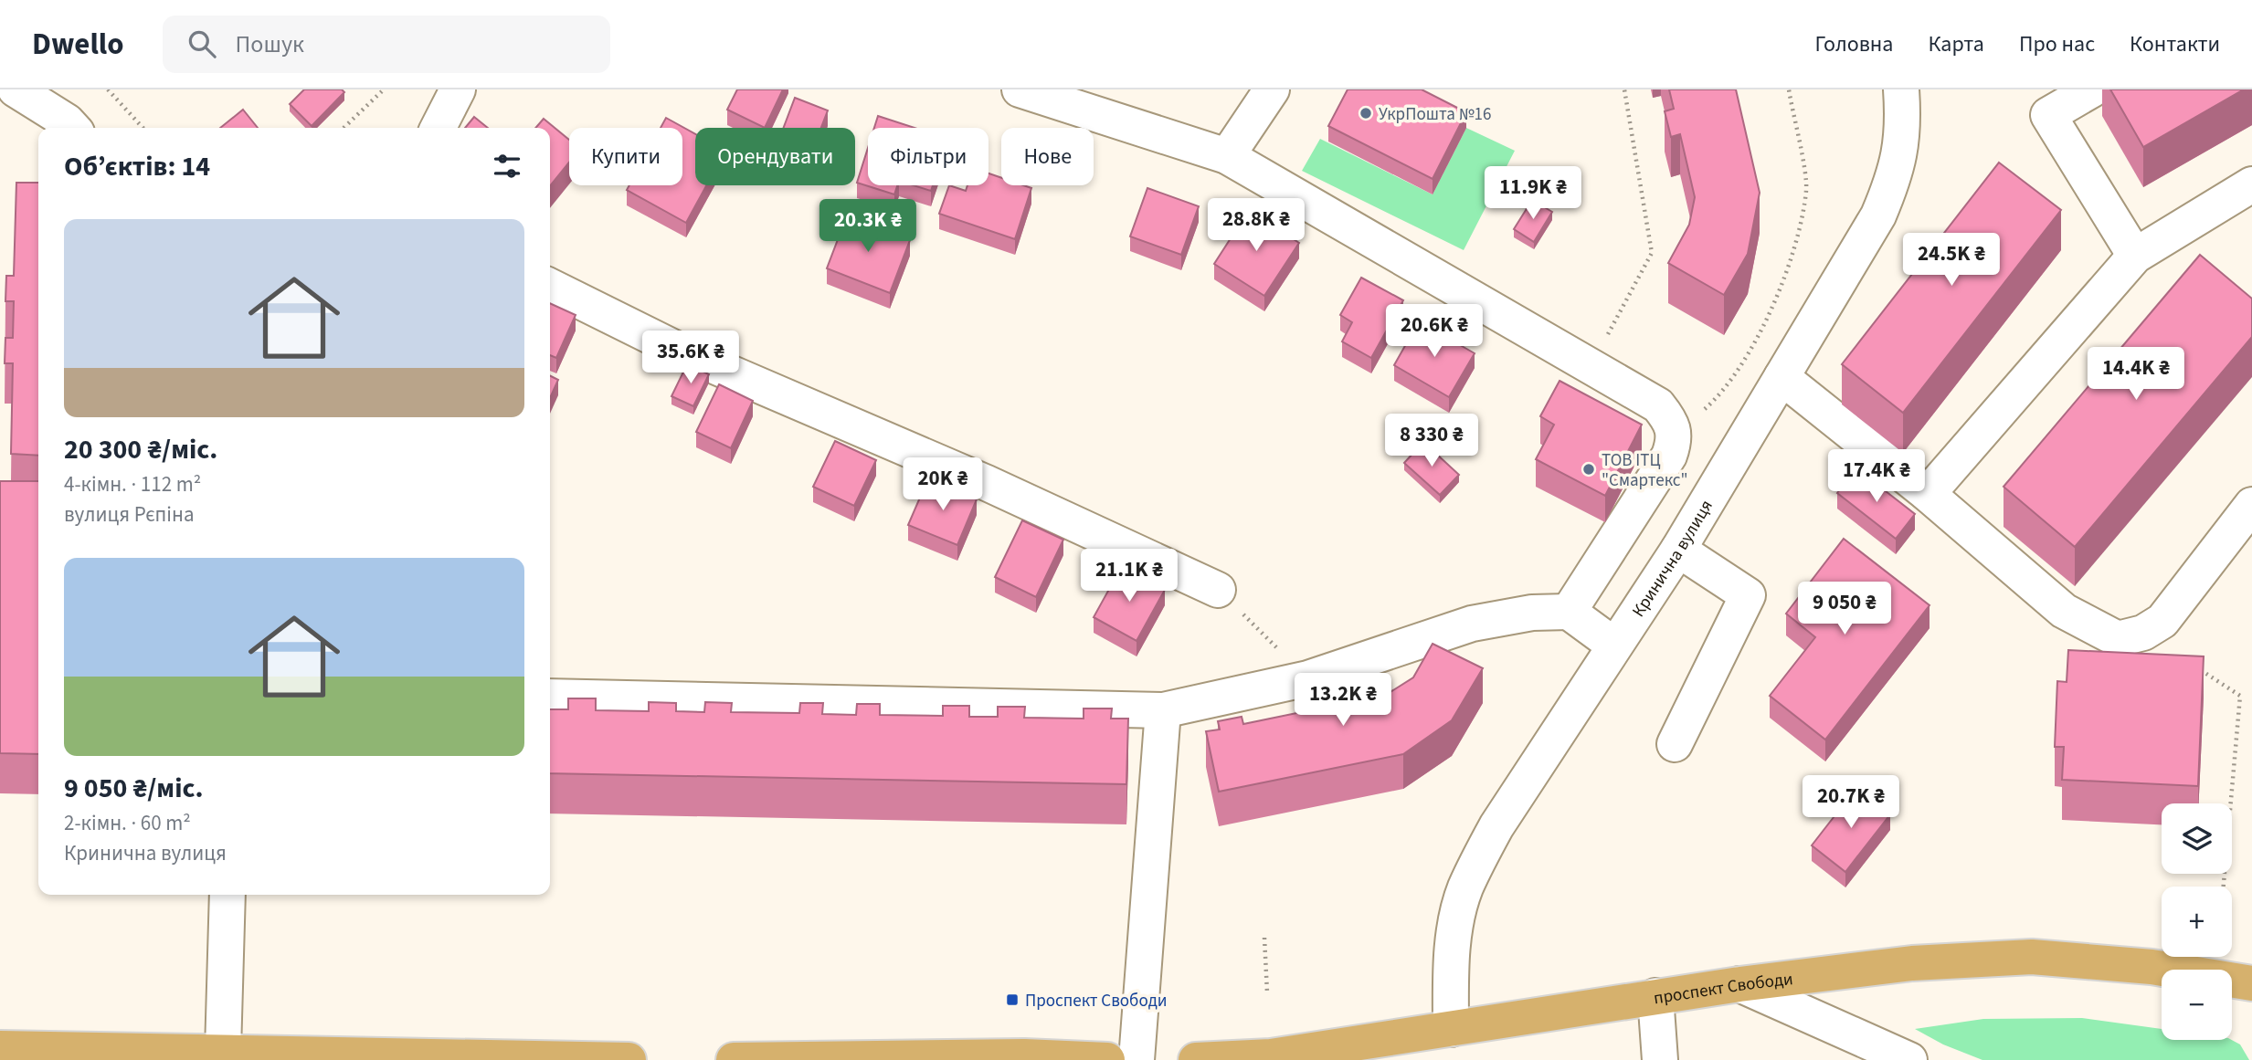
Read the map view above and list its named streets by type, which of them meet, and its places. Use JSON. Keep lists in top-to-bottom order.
{
  "streets": {
    "main road": ["проспект Свободи"],
    "street": ["Кринична вулиця"]
  },
  "crossings": [
    ["Кринична вулиця", "проспект Свободи"]
  ],
  "places": {
    "other": ["УкрПошта №16", "ТОВ ІТЦ \"Смартекс\""],
    "transit": ["Проспект Свободи"]
  },
  "page": {
    "header": "Dwello",
    "search": "Пошук",
    "nav": [
      "Головна",
      "Карта",
      "Про нас",
      "Контакти"
    ],
    "chip": [
      "Купити",
      "Орендувати",
      "Фільтри",
      "Нове"
    ],
    "heading": "Об’єктів: 14",
    "price": [
      "11.9K ₴",
      "28.8K ₴",
      "20.3K ₴",
      "24.5K ₴",
      "20.6K ₴",
      "35.6K ₴",
      "14.4K ₴",
      "8 330 ₴",
      "17.4K ₴",
      "20K ₴",
      "21.1K ₴",
      "9 050 ₴",
      "13.2K ₴",
      "20.7K ₴"
    ],
    "list": [
      {
        "name": "20 300 ₴/міс.",
        "note": "4-кімн. · 112 m² · вулиця Рєпіна"
      },
      {
        "name": "9 050 ₴/міс.",
        "note": "2-кімн. · 60 m² · Кринична вулиця"
      }
    ],
    "map_buttons": ["+", "−"]
  }
}
